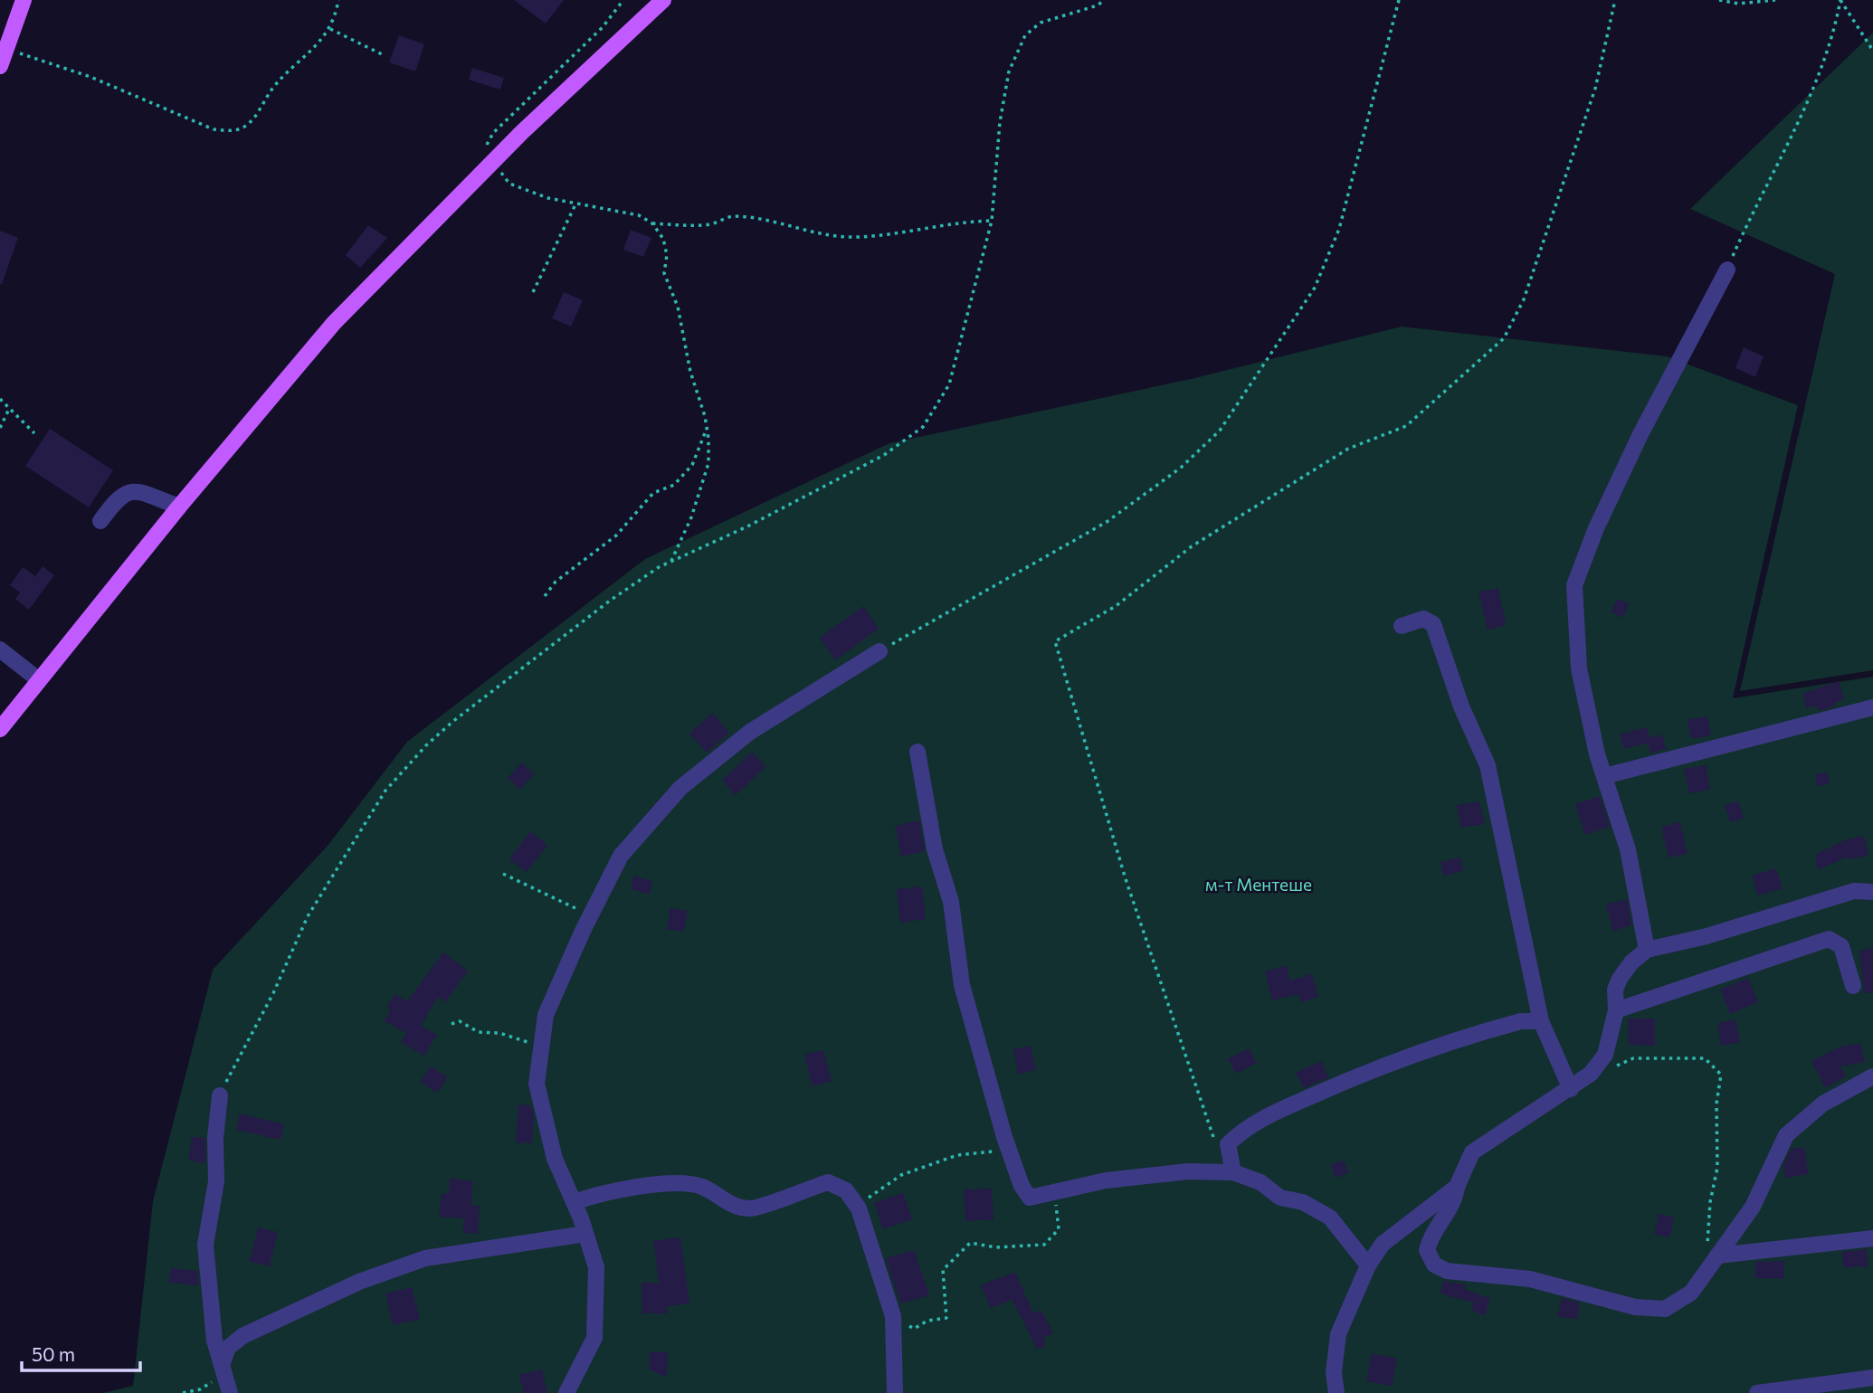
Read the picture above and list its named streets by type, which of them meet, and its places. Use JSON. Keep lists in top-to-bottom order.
{
  "parks": ["м-т Ментeше"],
  "scale_bar": "50 m"
}
